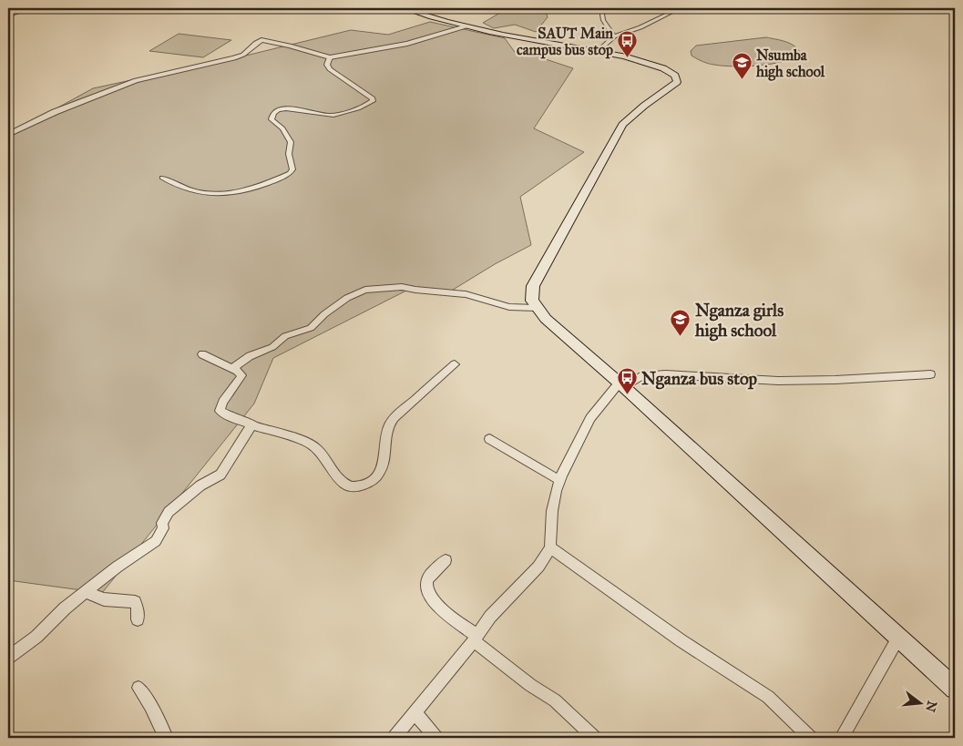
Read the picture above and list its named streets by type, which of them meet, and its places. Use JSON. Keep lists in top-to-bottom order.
{
  "places": {
    "bus stop": ["SAUT Main campus bus stop", "Nganza bus stop"],
    "school or university": ["Nsumba high school", "Nganza girls high school"]
  },
  "north": "right"
}
